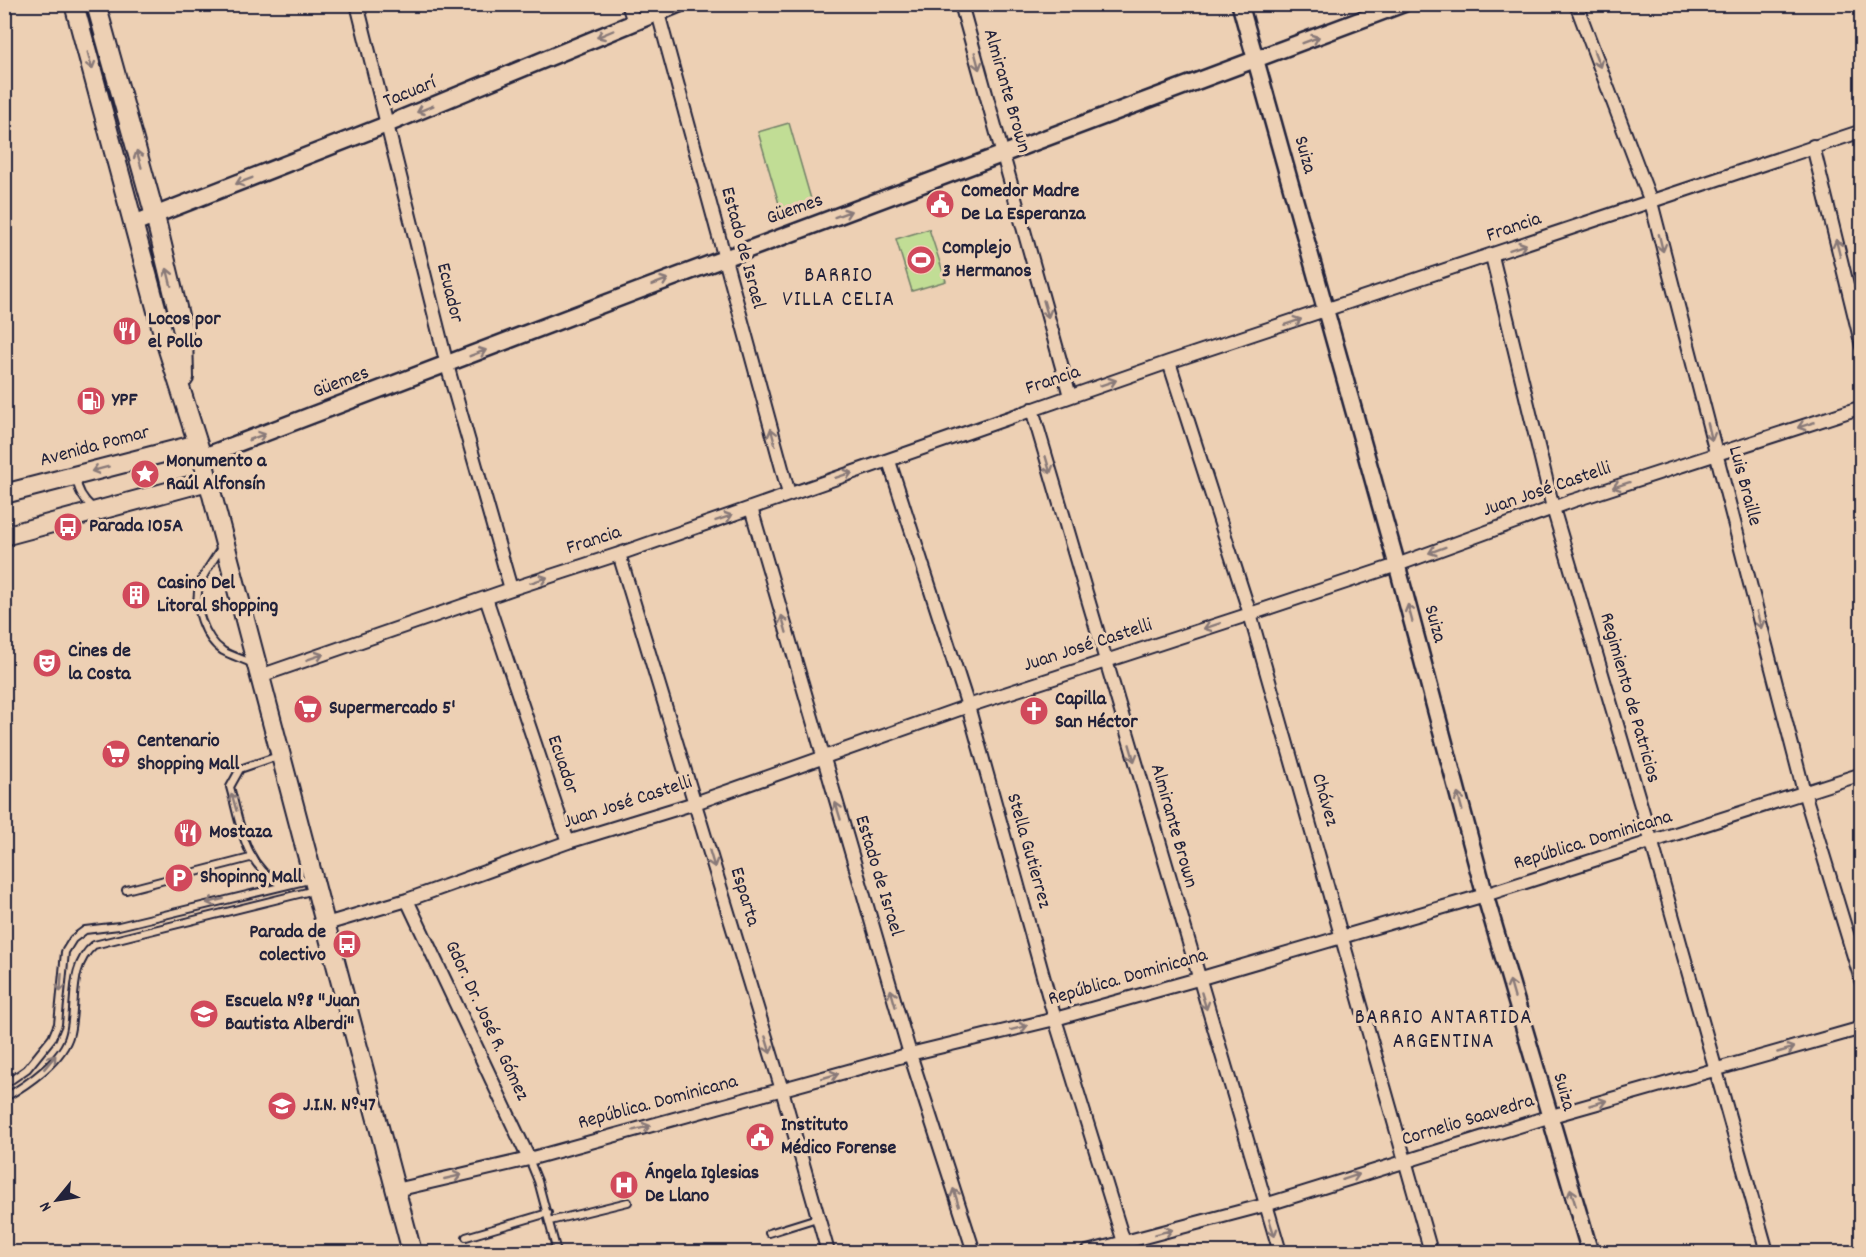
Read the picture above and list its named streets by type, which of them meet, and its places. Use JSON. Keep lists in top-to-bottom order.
{
  "streets": {
    "main road": ["Avenida Pomar"],
    "street": [
      "Almirante Brown",
      "Tacuarí",
      "Suiza",
      "Güemes",
      "Francia",
      "Estado de Israel",
      "Ecuador",
      "Luis Braille",
      "Juan José Castelli",
      "Regimiento de Patricios",
      "Chávez",
      "República. Dominicana",
      "Stella Gutierrez",
      "Esparta",
      "Gdor. Dr. José R. Gómez",
      "Cornelio Saavedra"
    ]
  },
  "crossings": [
    ["Almirante Brown", "Güemes"],
    ["Almirante Brown", "Francia"],
    ["Almirante Brown", "Juan José Castelli"],
    ["Almirante Brown", "República. Dominicana"],
    ["Almirante Brown", "Cornelio Saavedra"],
    ["Tacuarí", "Estado de Israel"],
    ["Tacuarí", "Ecuador"],
    ["Suiza", "Güemes"],
    ["Suiza", "Francia"],
    ["Suiza", "Juan José Castelli"],
    ["Suiza", "República. Dominicana"],
    ["Suiza", "Cornelio Saavedra"],
    ["Güemes", "Estado de Israel"],
    ["Güemes", "Ecuador"],
    ["Güemes", "Avenida Pomar"],
    ["Francia", "Estado de Israel"],
    ["Francia", "Ecuador"],
    ["Francia", "Luis Braille"],
    ["Francia", "Regimiento de Patricios"],
    ["Francia", "Chávez"],
    ["Francia", "Stella Gutierrez"],
    ["Francia", "Esparta"],
    ["Estado de Israel", "Juan José Castelli"],
    ["Estado de Israel", "República. Dominicana"],
    ["Ecuador", "Juan José Castelli"],
    ["Luis Braille", "Juan José Castelli"],
    ["Luis Braille", "República. Dominicana"],
    ["Juan José Castelli", "Regimiento de Patricios"],
    ["Juan José Castelli", "Chávez"],
    ["Juan José Castelli", "Stella Gutierrez"],
    ["Juan José Castelli", "Esparta"],
    ["Juan José Castelli", "Gdor. Dr. José R. Gómez"],
    ["Regimiento de Patricios", "República. Dominicana"],
    ["Regimiento de Patricios", "Cornelio Saavedra"],
    ["Chávez", "República. Dominicana"],
    ["Chávez", "Cornelio Saavedra"],
    ["República. Dominicana", "Stella Gutierrez"],
    ["República. Dominicana", "Esparta"],
    ["República. Dominicana", "Gdor. Dr. José R. Gómez"],
    ["Stella Gutierrez", "Cornelio Saavedra"]
  ],
  "one_way": [
    "Almirante Brown",
    "Tacuarí",
    "Suiza",
    "Güemes",
    "Francia",
    "Estado de Israel",
    "Luis Braille",
    "Juan José Castelli",
    "República. Dominicana",
    "Esparta",
    "Cornelio Saavedra"
  ],
  "districts": ["BARRIO VILLA CELIA", "BARRIO ANTARTIDA ARGENTINA"],
  "places": {
    "public building": ["Comedor Madre De La Esperanza", "Instituto Médico Forense"],
    "sports": ["Complejo 3 Hermanos"],
    "restaurant": ["Locos por el Pollo", "Mostaza"],
    "fuel station": ["YPF"],
    "place": ["Monumento a Raúl Alfonsín"],
    "bus stop": ["Parada 105A", "Parada de colectivo"],
    "building": ["Casino Del Litoral Shopping"],
    "theatre": ["Cines de la Costa"],
    "supermarket": ["Supermercado 5'", "Centenario Shopping Mall"],
    "church": ["Capilla San Héctor"],
    "parking": ["Shopinng Mall"],
    "school or university": ["Escuela Nº8 \"Juan Bautista Alberdi\"", "J.I.N. Nº47"],
    "hospital": ["Ángela Iglesias De Llano"]
  },
  "north": "bottom left"
}
